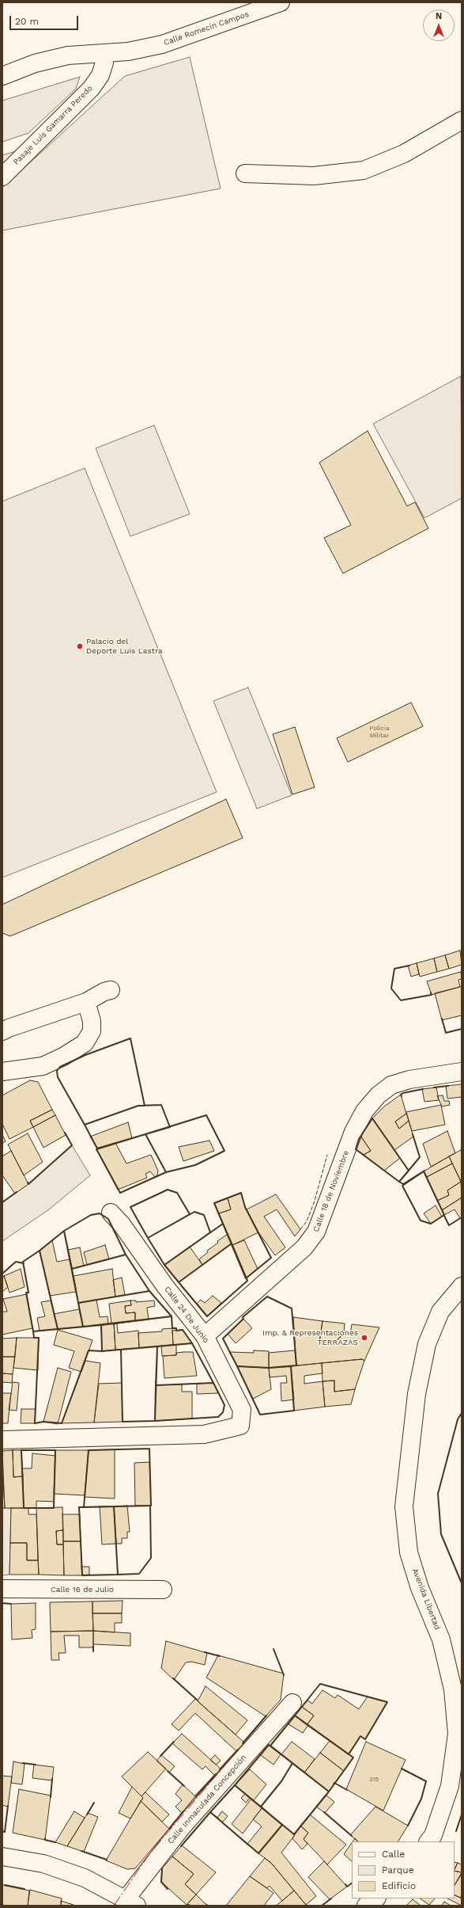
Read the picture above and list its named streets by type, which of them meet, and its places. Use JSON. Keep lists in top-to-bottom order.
{
  "streets": {
    "street": [
      "Calle Romecín Campos",
      "Pasaje Luis Gamarra Peredo",
      "Calle 18 de Noviembre",
      "Calle 24 De Junio",
      "Calle 16 de Julio",
      "Avenida Libertad",
      "Calle Inmaculada Concepción"
    ]
  },
  "crossings": [
    ["Calle Romecín Campos", "Pasaje Luis Gamarra Peredo"],
    ["Calle 18 de Noviembre", "Calle 24 De Junio"]
  ],
  "places": ["Palacio del Deporte Luis Lastra", "Imp. & Representaciones TERRAZAS"],
  "house_numbers": ["Policia Militar", "315"],
  "legend": ["Calle", "Parque", "Edificio"],
  "scale_bar": "20 m",
  "north": "top"
}
